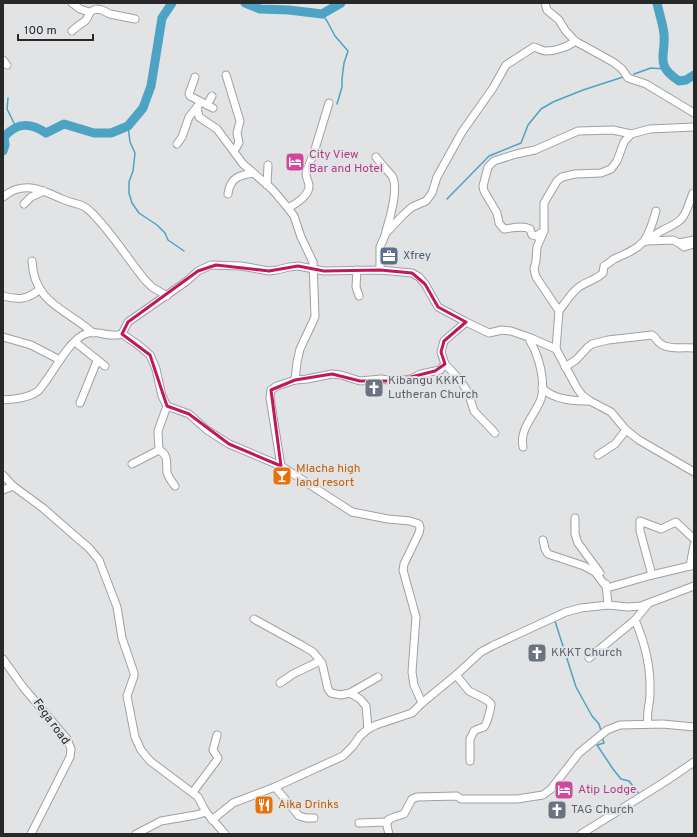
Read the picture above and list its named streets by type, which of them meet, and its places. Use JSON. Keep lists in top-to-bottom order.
{
  "streets": {
    "street": ["Fega road"]
  },
  "places": {
    "hotel": ["City View Bar and Hotel", "Atip Lodge"],
    "office": ["Xfrey"],
    "church": ["Kibangu KKKT Lutheran Church", "KKKT Church", "TAG Church"],
    "bar": ["Mlacha high land resort"],
    "restaurant": ["Aika Drinks"]
  },
  "scale_bar": "100 m"
}
